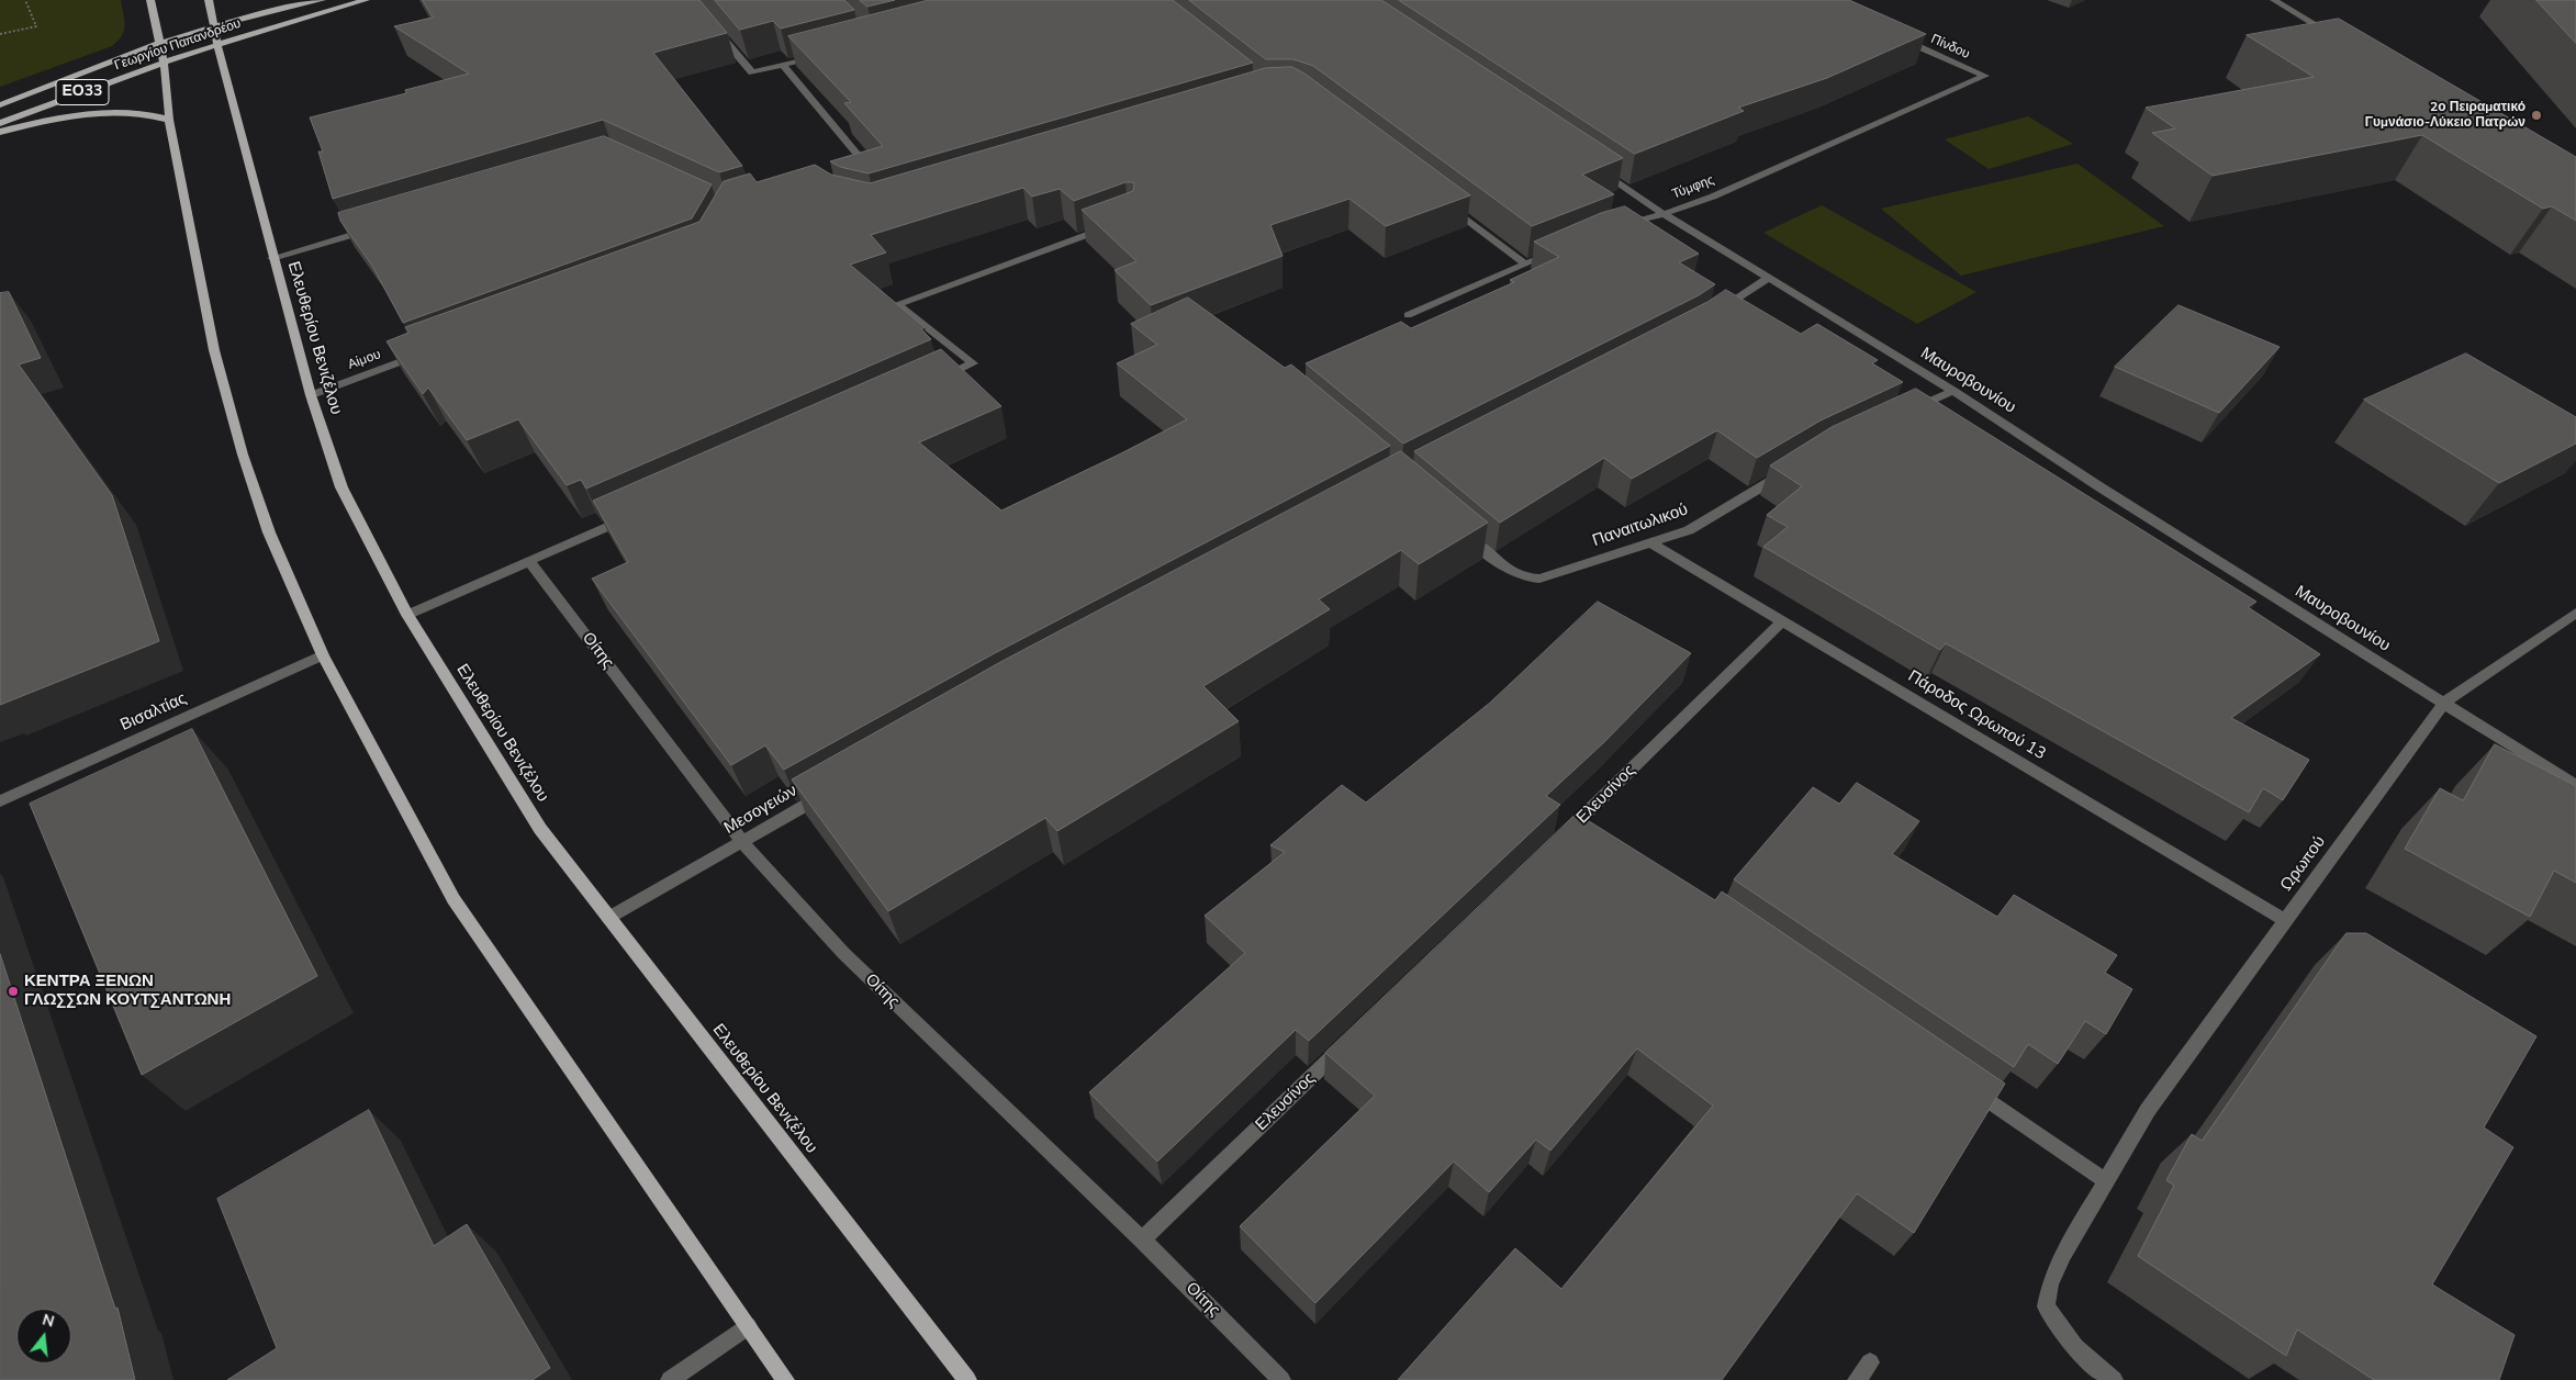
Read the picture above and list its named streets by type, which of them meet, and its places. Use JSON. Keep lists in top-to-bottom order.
{
  "streets": {
    "main road": ["Γεωργίου Παπανδρέου", "ΕΟ33", "Ελευθερίου Βενιζέλου"],
    "street": [
      "Πίνδου",
      "Τύμφης",
      "Αίμου",
      "Μαυροβουνίου",
      "Παναιτωλικού",
      "Οίτης",
      "Βισαλτίας",
      "Πάροδος Ωρωπού 13",
      "Ελευσίνος",
      "Μεσογειών",
      "Ωρωπού"
    ]
  },
  "crossings": [
    ["Γεωργίου Παπανδρέου", "Ελευθερίου Βενιζέλου"],
    ["Πίνδου", "Τύμφης"],
    ["Τύμφης", "Μαυροβουνίου"],
    ["Ελευθερίου Βενιζέλου", "Αίμου"],
    ["Ελευθερίου Βενιζέλου", "Μεσογειών"],
    ["Μαυροβουνίου", "Ωρωπού"],
    ["Παναιτωλικού", "Πάροδος Ωρωπού 13"],
    ["Οίτης", "Ελευσίνος"],
    ["Οίτης", "Μεσογειών"],
    ["Πάροδος Ωρωπού 13", "Ελευσίνος"],
    ["Πάροδος Ωρωπού 13", "Ωρωπού"]
  ],
  "places": ["2ο Πειραματικό Γυμνάσιο-Λύκειο Πατρών", "ΚΕΝΤΡΑ ΞΕΝΩΝ ΓΛΩΣΣΩΝ ΚΟΥΤΣΑΝΤΩΝΗ"],
  "north": "top"
}
